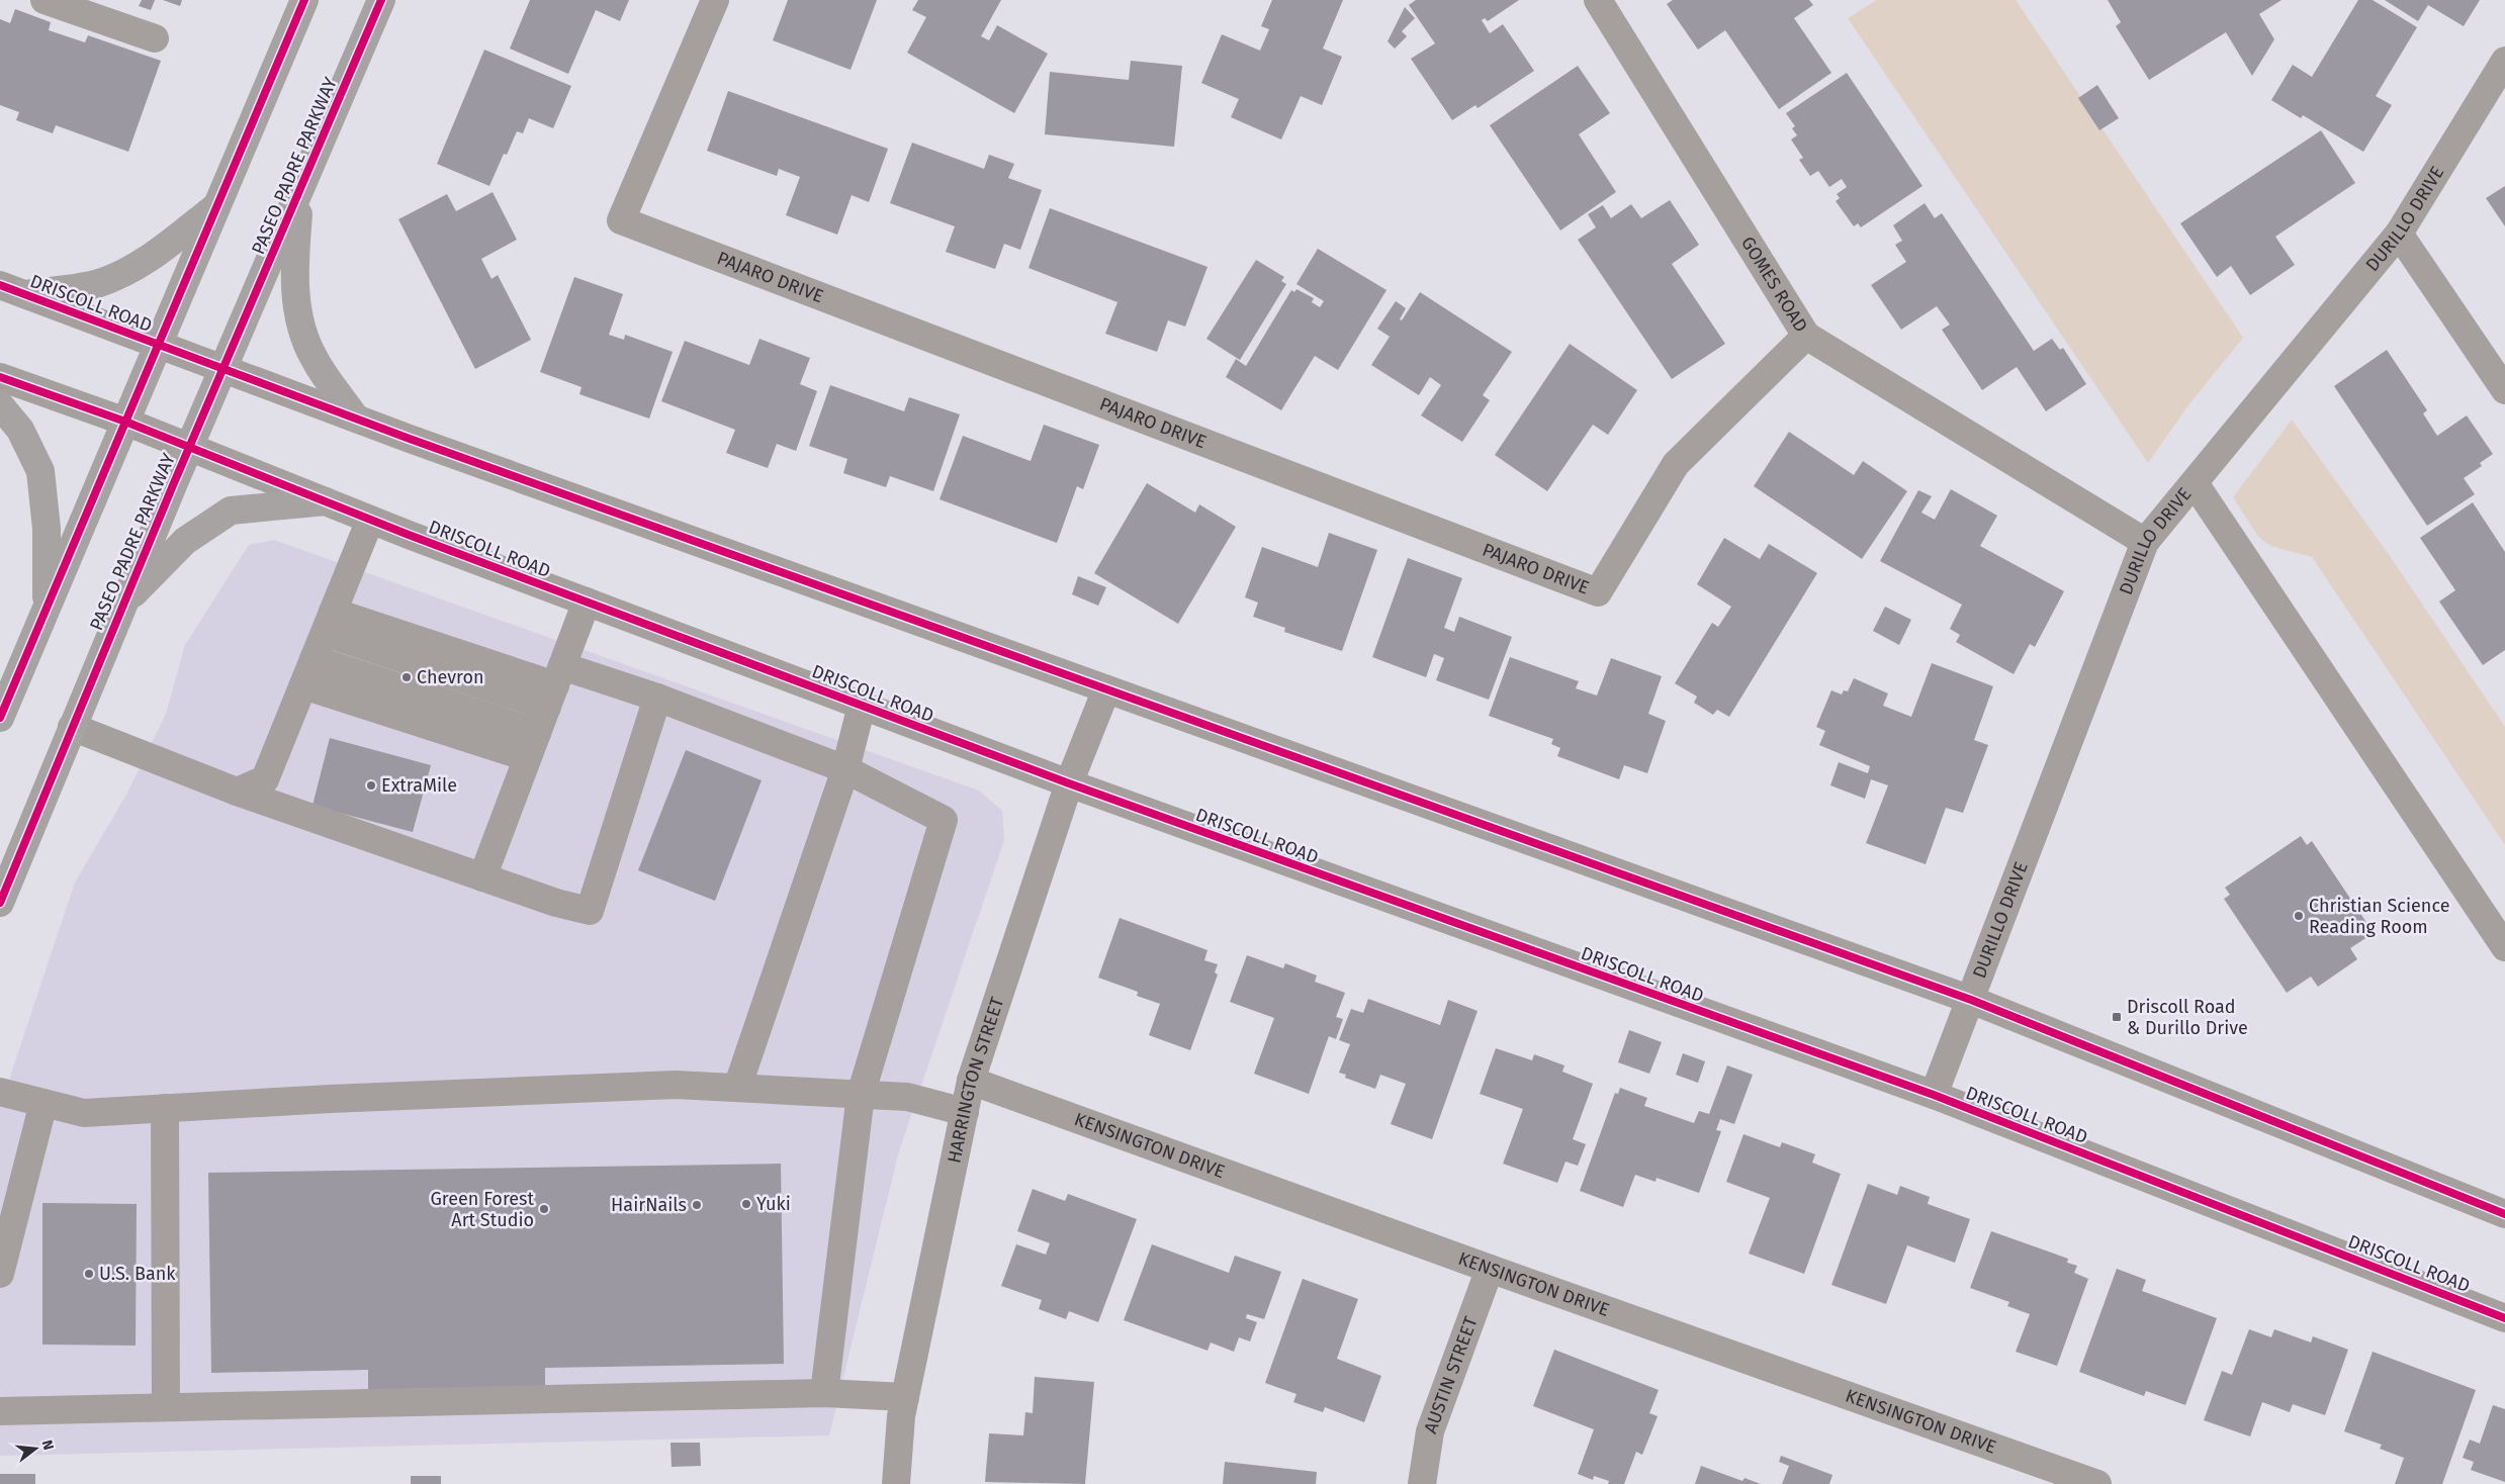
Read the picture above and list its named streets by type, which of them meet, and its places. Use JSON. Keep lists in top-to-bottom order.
{
  "streets": {
    "main road": ["PASEO PADRE PARKWAY"],
    "street": [
      "DURILLO DRIVE",
      "PAJARO DRIVE",
      "GOMES ROAD",
      "DRISCOLL ROAD",
      "HARRINGTON STREET",
      "KENSINGTON DRIVE",
      "AUSTIN STREET"
    ]
  },
  "crossings": [
    ["PASEO PADRE PARKWAY", "DRISCOLL ROAD"],
    ["DURILLO DRIVE", "GOMES ROAD"],
    ["DURILLO DRIVE", "DRISCOLL ROAD"],
    ["PAJARO DRIVE", "GOMES ROAD"],
    ["DRISCOLL ROAD", "HARRINGTON STREET"],
    ["HARRINGTON STREET", "KENSINGTON DRIVE"],
    ["KENSINGTON DRIVE", "AUSTIN STREET"]
  ],
  "places": {
    "other": [
      "Chevron",
      "ExtraMile",
      "Christian Science Reading Room",
      "Yuki",
      "HairNails",
      "Green Forest Art Studio",
      "U.S. Bank"
    ],
    "transit": ["Driscoll Road & Durillo Drive"]
  },
  "north": "right"
}
